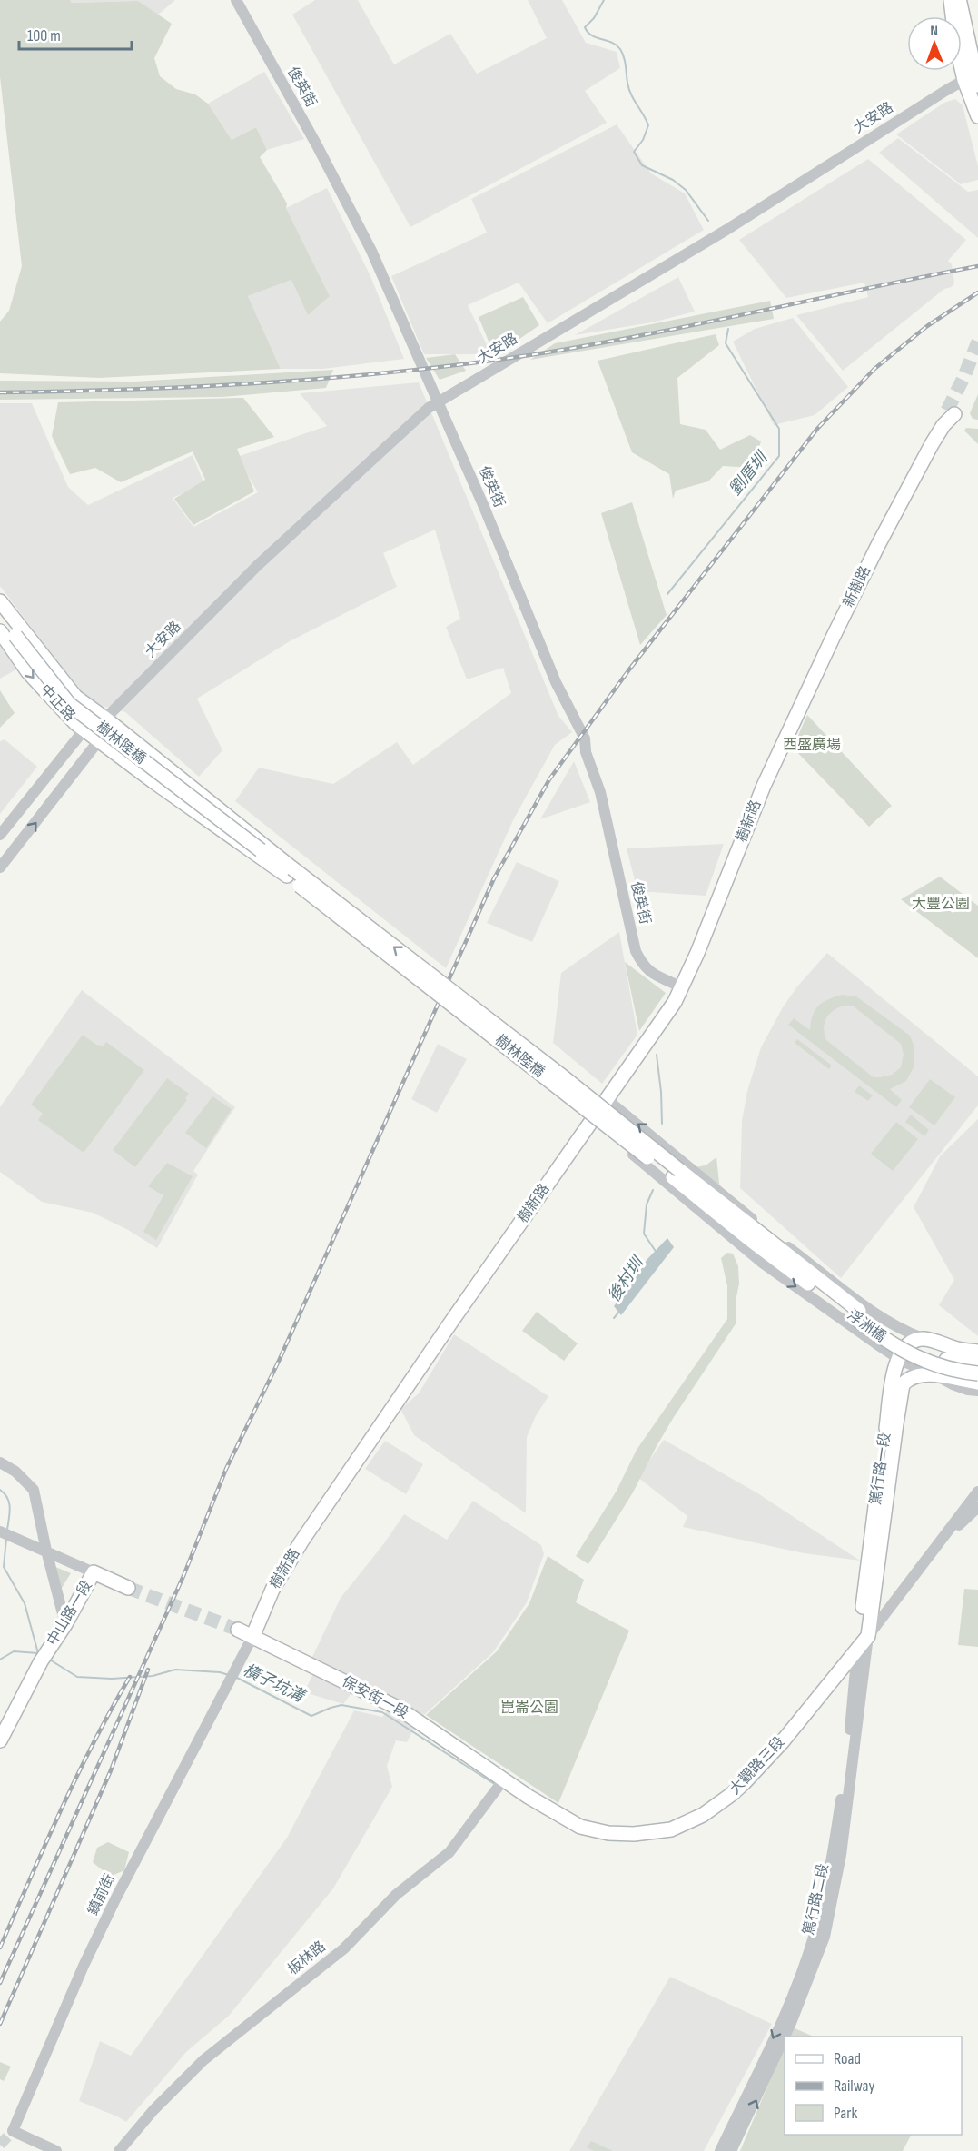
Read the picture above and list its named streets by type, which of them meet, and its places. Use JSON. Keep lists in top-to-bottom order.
{
  "streets": {
    "main road": [
      "新樹路",
      "中正路",
      "樹林陸橋",
      "樹新路",
      "浮洲橋",
      "篤行路一段",
      "中山路一段",
      "保安街一段",
      "大觀路三段"
    ],
    "street": [
      "俊英街",
      "大安路",
      "鎮前街",
      "篤行路二段",
      "板林路"
    ]
  },
  "crossings": [
    ["俊英街", "大安路"],
    ["俊英街", "樹新路"],
    ["大安路", "中正路"],
    ["新樹路", "樹新路"],
    ["中正路", "樹林陸橋"],
    ["樹林陸橋", "浮洲橋"],
    ["樹新路", "保安街一段"],
    ["樹新路", "鎮前街"],
    ["篤行路一段", "大觀路三段"],
    ["篤行路一段", "篤行路二段"],
    ["保安街一段", "大觀路三段"],
    ["保安街一段", "鎮前街"],
    ["保安街一段", "板林路"],
    ["大觀路三段", "篤行路二段"],
    ["大觀路三段", "板林路"]
  ],
  "water": ["劉厝圳", "後村圳", "橫子坑溝"],
  "parks": ["西盛廣場", "大豐公園", "崑崙公園"],
  "legend": ["Road", "Railway", "Park"],
  "scale_bar": "100 m",
  "north": "top"
}
